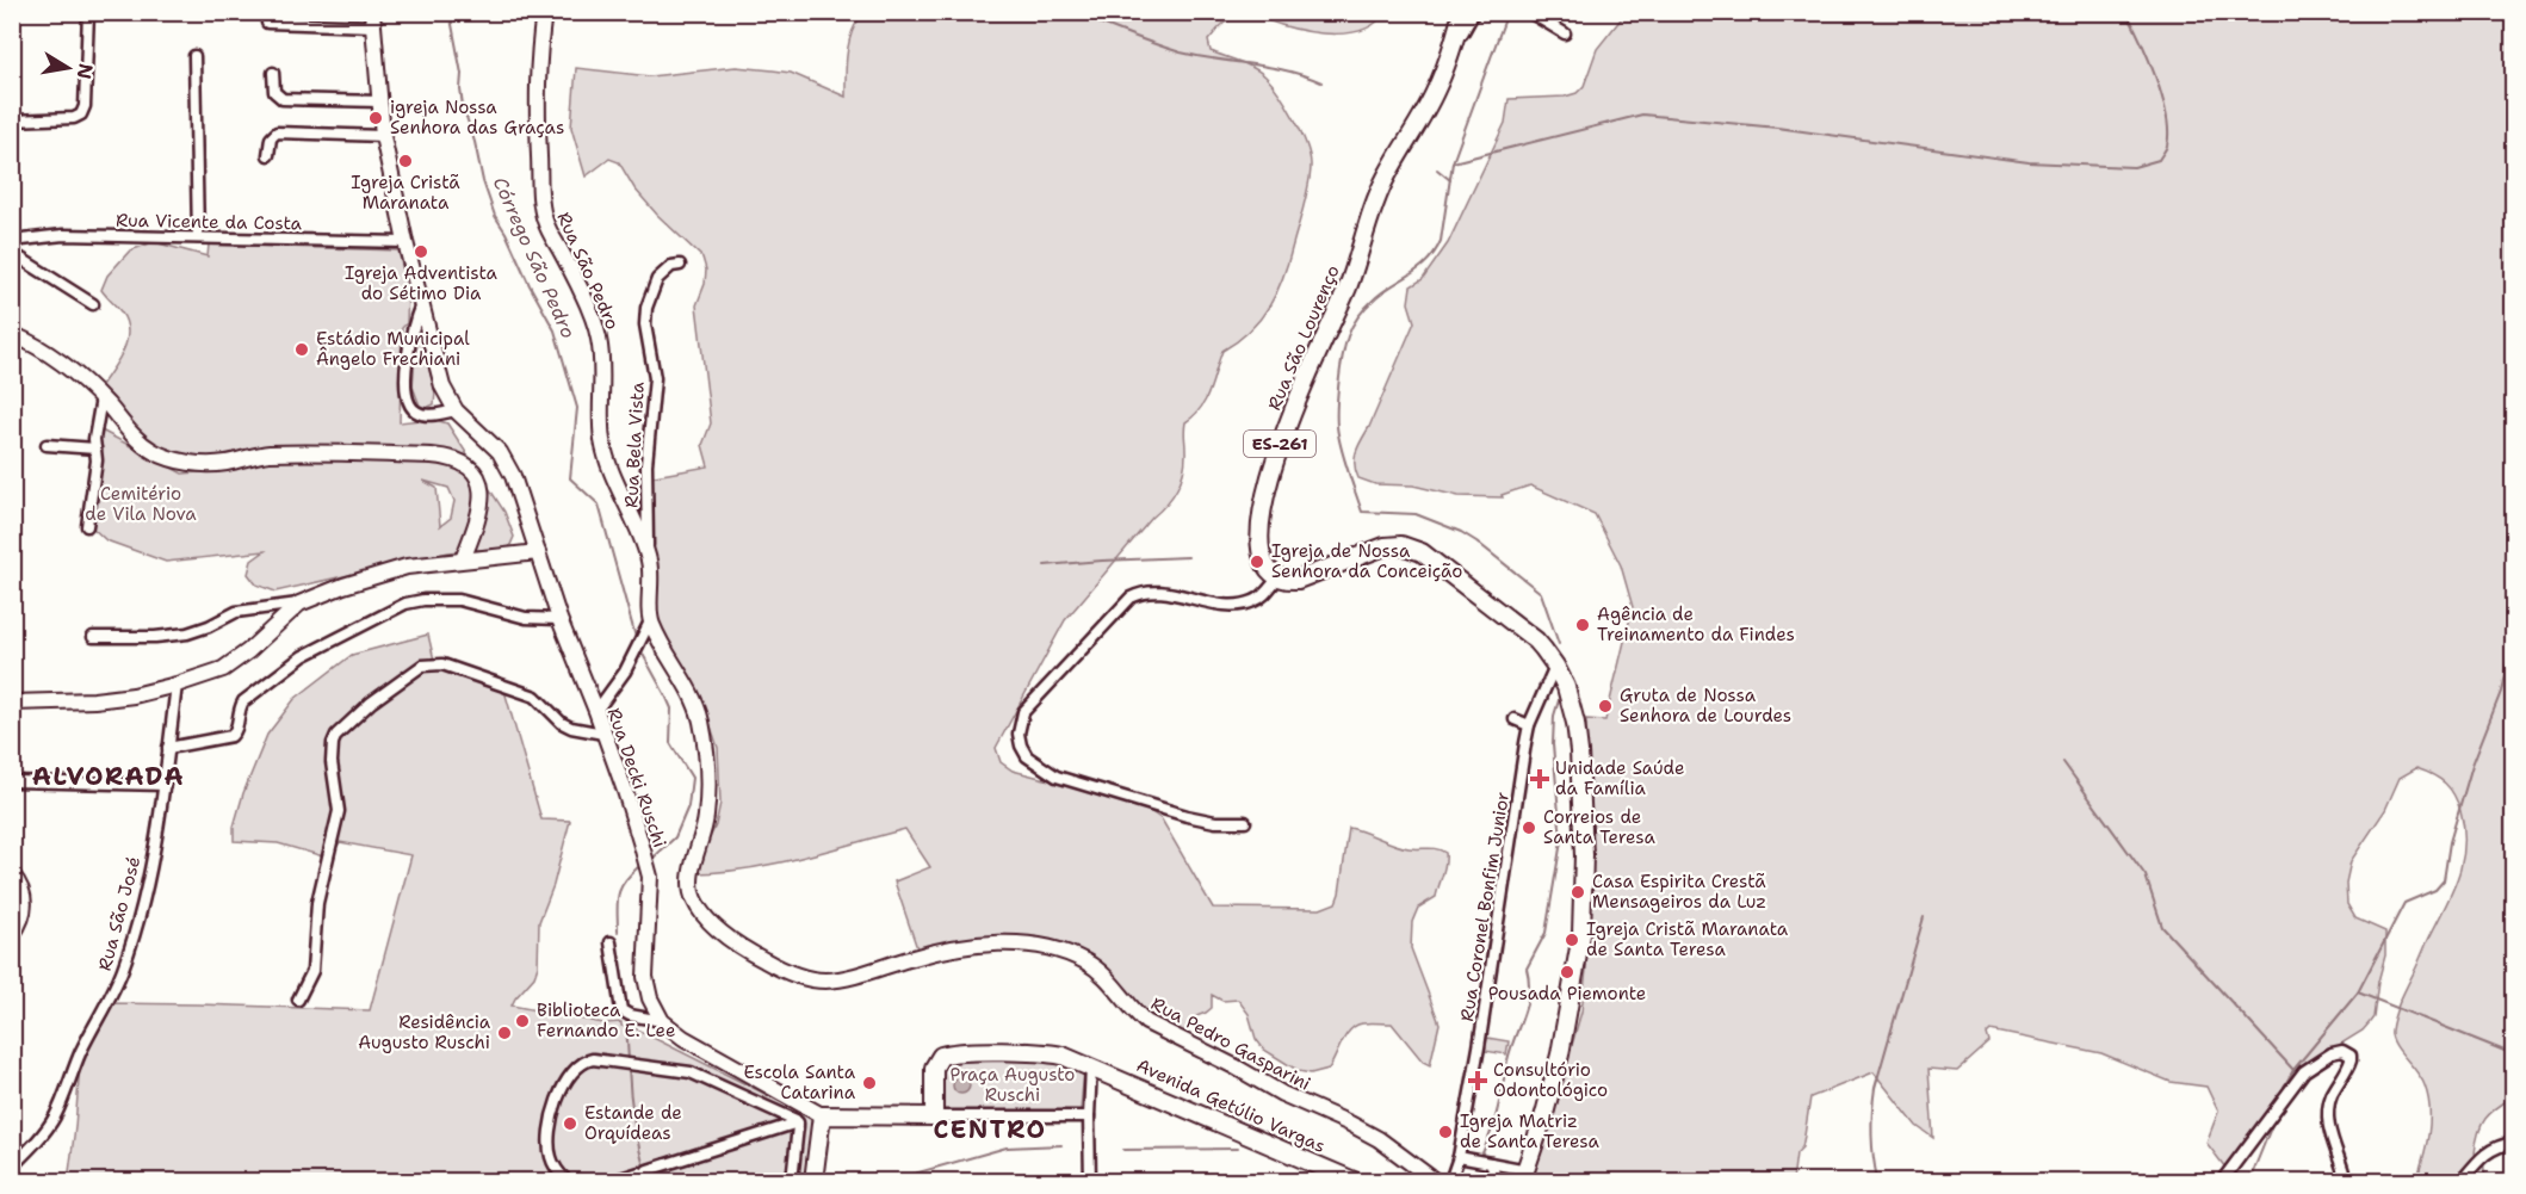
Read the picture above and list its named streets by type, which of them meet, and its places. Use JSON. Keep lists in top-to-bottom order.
{
  "streets": {
    "main road": ["Rua São Lourenço", "ES-261", "Avenida Getúlio Vargas"],
    "street": [
      "Rua Vicente da Costa",
      "Rua São Pedro",
      "Rua Bela Vista",
      "Rua Decki Ruschi",
      "Rua Coronel Bonfim Junior",
      "Rua São José",
      "Rua Pedro Gasparini"
    ]
  },
  "crossings": [
    ["Rua São Pedro", "Rua Bela Vista"],
    ["Rua São Pedro", "Rua Pedro Gasparini"]
  ],
  "districts": ["ALVORADA", "CENTRO"],
  "water": ["Córrego São Pedro"],
  "parks": ["Cemitério de Vila Nova", "Praça Augusto Ruschi"],
  "places": {
    "other": [
      "igreja Nossa Senhora das Graças",
      "Igreja Cristã Maranata",
      "Igreja Adventista do Sétimo Dia",
      "Estádio Municipal Ângelo Frechiani",
      "Igreja de Nossa Senhora da Conceição",
      "Agência de Treinamento da Findes",
      "Gruta de Nossa Senhora de Lourdes",
      "Correios de Santa Teresa",
      "Casa Espirita Crestã Mensageiros da Luz",
      "Igreja Cristã Maranata de Santa Teresa",
      "Pousada Piemonte",
      "Biblioteca Fernando E. Lee",
      "Residência Augusto Ruschi",
      "Escola Santa Catarina",
      "Estande de Orquídeas",
      "Igreja Matriz de Santa Teresa"
    ],
    "health": ["Unidade Saúde da Família", "Consultório Odontológico"]
  },
  "north": "right"
}
